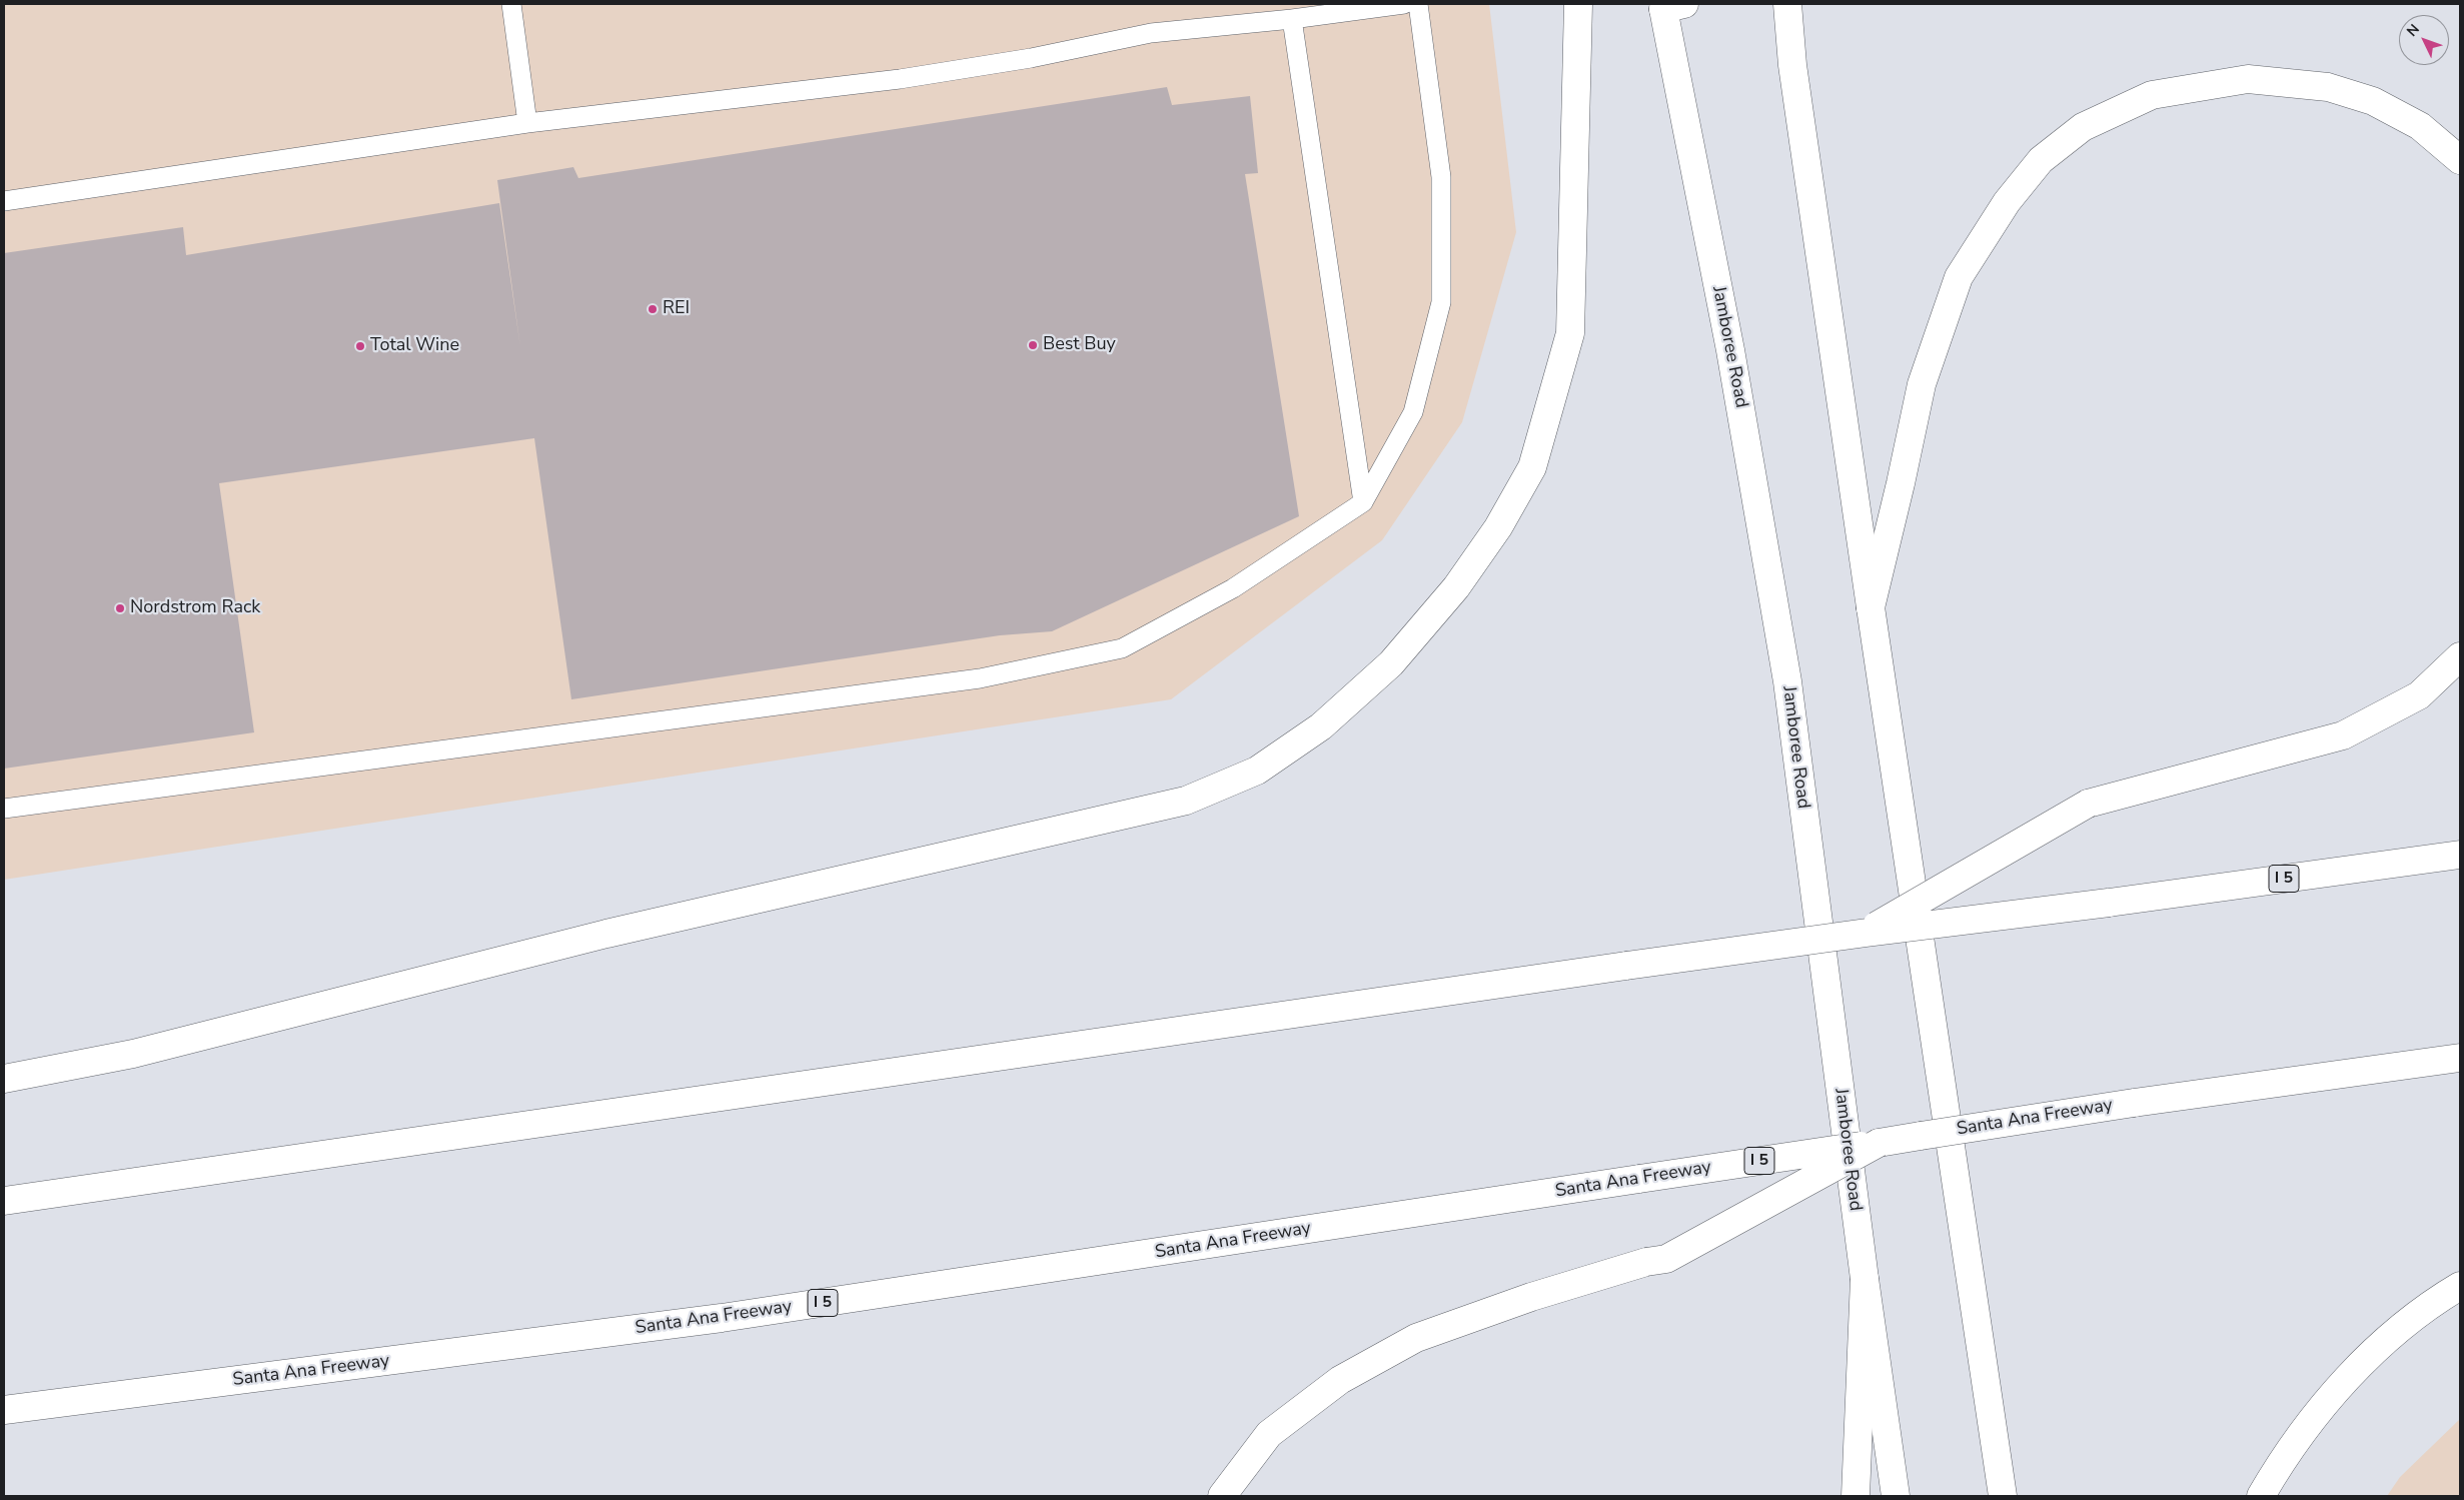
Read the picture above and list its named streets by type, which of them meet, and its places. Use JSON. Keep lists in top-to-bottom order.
{
  "streets": {
    "main road": ["Jamboree Road", "I 5", "Santa Ana Freeway"]
  },
  "places": [
    "REI",
    "Best Buy",
    "Total Wine",
    "Nordstrom Rack"
  ],
  "north": "top left"
}
